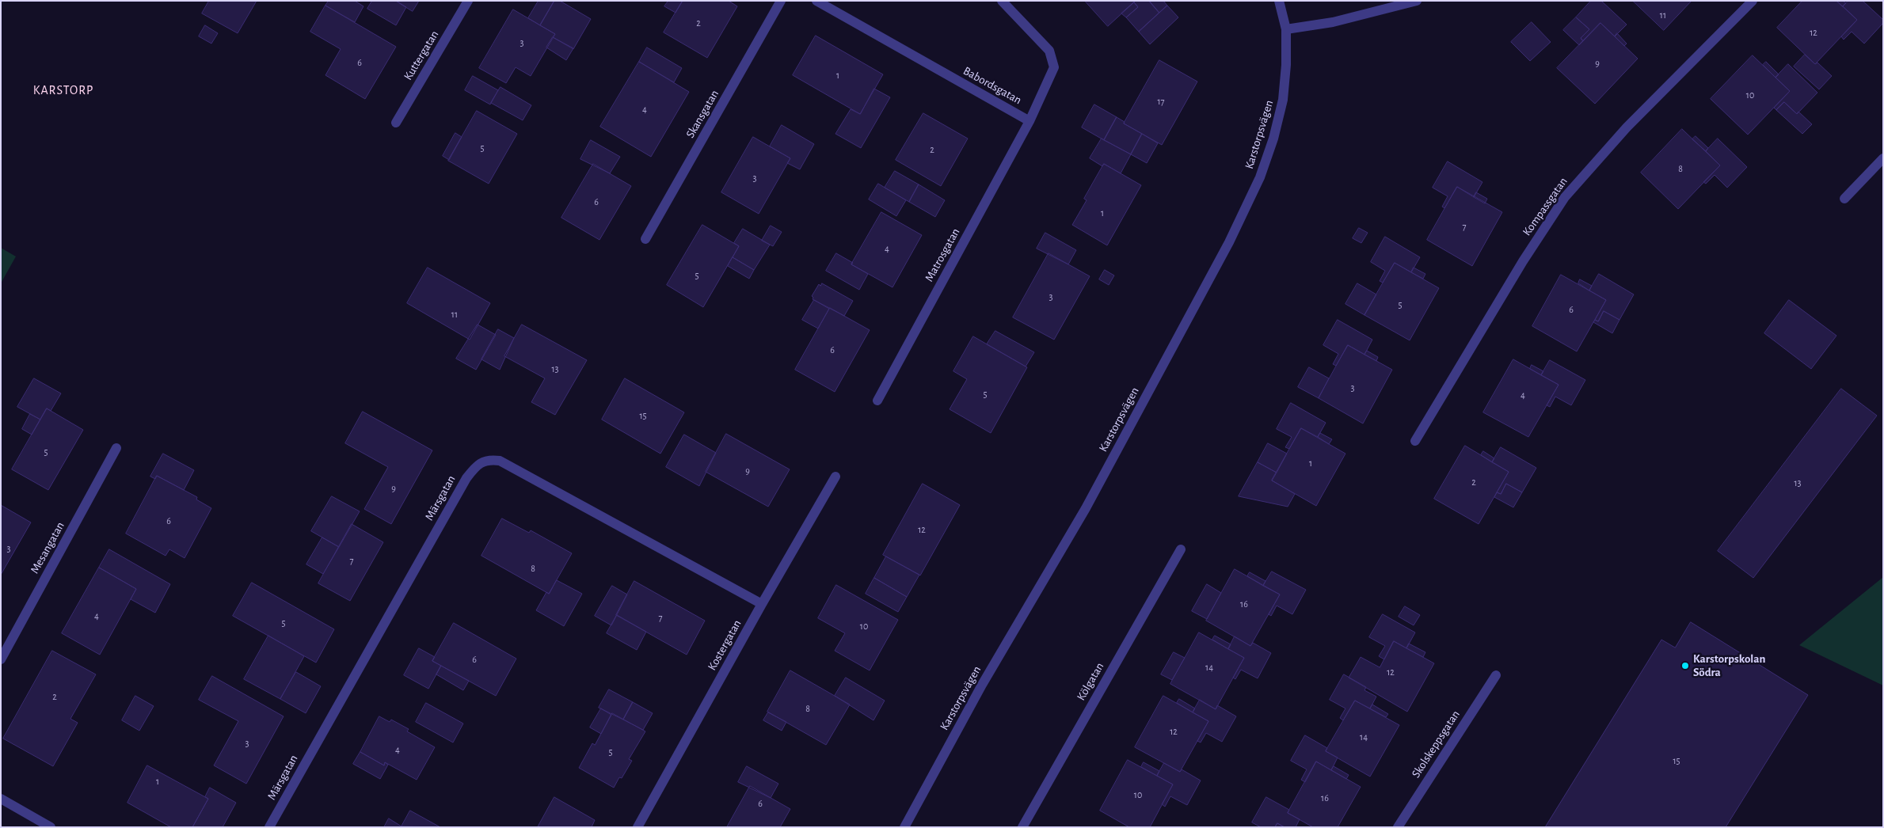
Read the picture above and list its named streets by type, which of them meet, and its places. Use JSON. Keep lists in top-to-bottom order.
{
  "streets": {
    "street": [
      "Kuttergatan",
      "Babordsgatan",
      "Skansgatan",
      "Karstorpsvägen",
      "Kompassgatan",
      "Matrosgatan",
      "Märsgatan",
      "Mesangatan",
      "Kostergatan",
      "Kölgatan",
      "Skolskeppsgatan"
    ]
  },
  "crossings": [
    ["Babordsgatan", "Matrosgatan"],
    ["Märsgatan", "Kostergatan"]
  ],
  "districts": ["KARSTORP"],
  "places": ["Karstorpskolan Södra"],
  "house_numbers": [
    "11",
    "2",
    "12",
    "3",
    "6",
    "9",
    "1",
    "10",
    "17",
    "4",
    "5",
    "2",
    "8",
    "3",
    "6",
    "1",
    "7",
    "4",
    "5",
    "3",
    "5",
    "6",
    "11",
    "6",
    "13",
    "3",
    "5",
    "4",
    "15",
    "5",
    "1",
    "9",
    "2",
    "13",
    "9",
    "6",
    "12",
    "3",
    "7",
    "8",
    "16",
    "4",
    "7",
    "5",
    "10",
    "6",
    "14",
    "12",
    "2",
    "8",
    "12",
    "14",
    "3",
    "4",
    "5",
    "15",
    "1",
    "10",
    "16",
    "6"
  ]
}
